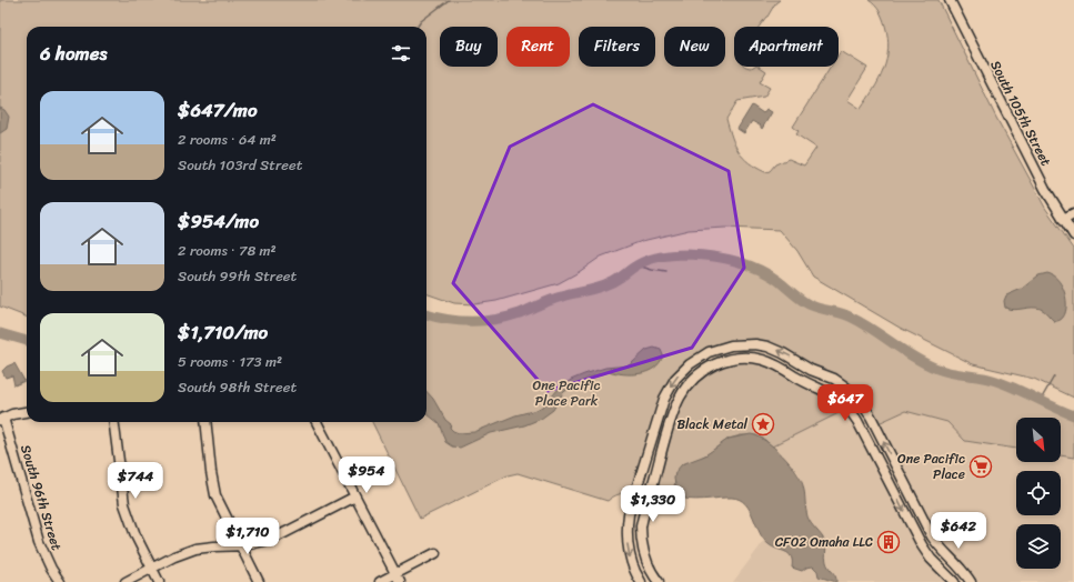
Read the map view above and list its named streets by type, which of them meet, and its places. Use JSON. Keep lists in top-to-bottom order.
{
  "streets": {
    "street": ["South 105th Street", "South 96th Street"]
  },
  "parks": ["One Pacific Place Park"],
  "places": {
    "place": ["Black Metal"],
    "supermarket": ["One Pacific Place"],
    "building": ["CF02 Omaha LLC"]
  },
  "north": "bottom right",
  "page": {
    "chip": [
      "Buy",
      "Rent",
      "Filters",
      "New",
      "Apartment"
    ],
    "heading": "6 homes",
    "list": [
      {
        "name": "$647/mo",
        "note": "2 rooms · 64 m² · South 103rd Street"
      },
      {
        "name": "$954/mo",
        "note": "2 rooms · 78 m² · South 99th Street"
      },
      {
        "name": "$1,710/mo",
        "note": "5 rooms · 173 m² · South 98th Street"
      }
    ],
    "price": [
      "$647",
      "$954",
      "$744",
      "$1,330",
      "$642",
      "$1,710"
    ]
  }
}
